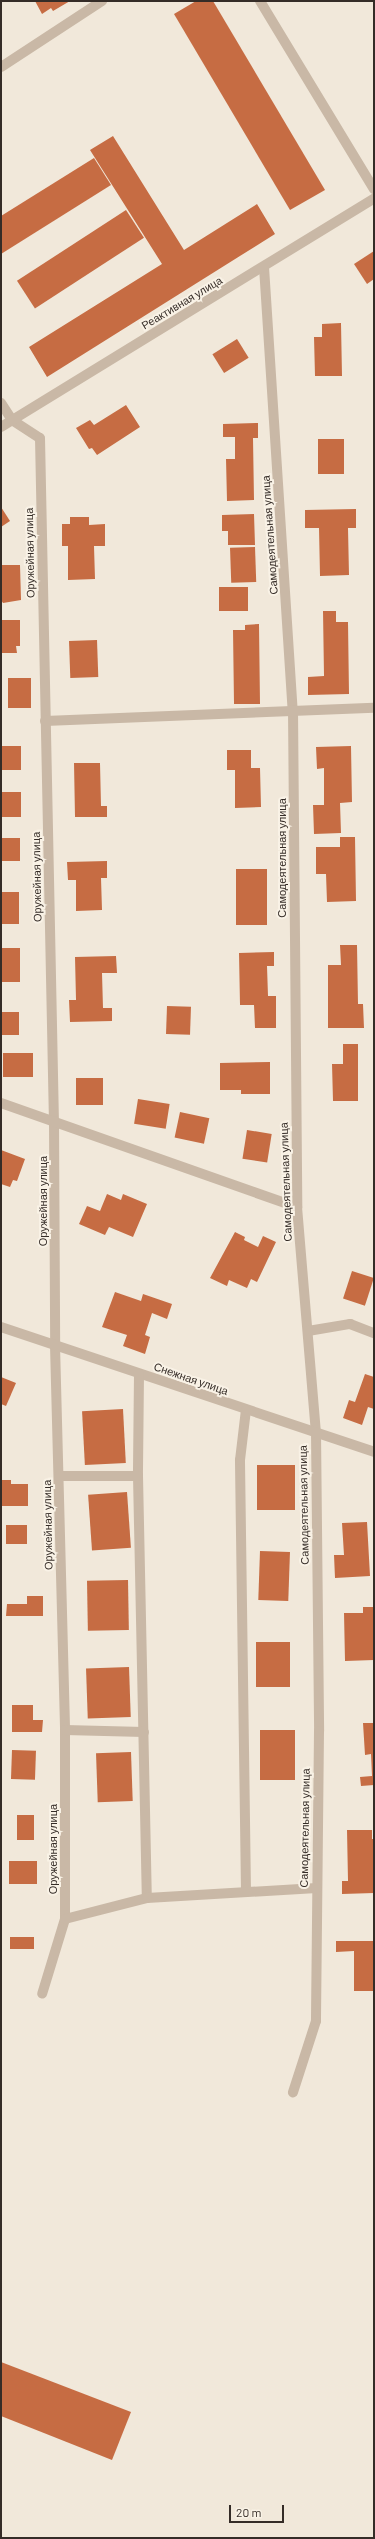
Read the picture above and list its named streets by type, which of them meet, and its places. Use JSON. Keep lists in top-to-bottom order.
{
  "streets": {
    "street": [
      "Реактивная улица",
      "Самодеятельная улица",
      "Оружейная улица",
      "Снежная улица"
    ]
  },
  "crossings": [
    ["Реактивная улица", "Самодеятельная улица"],
    ["Реактивная улица", "Оружейная улица"],
    ["Самодеятельная улица", "Снежная улица"],
    ["Оружейная улица", "Снежная улица"]
  ],
  "scale_bar": "20 m"
}
